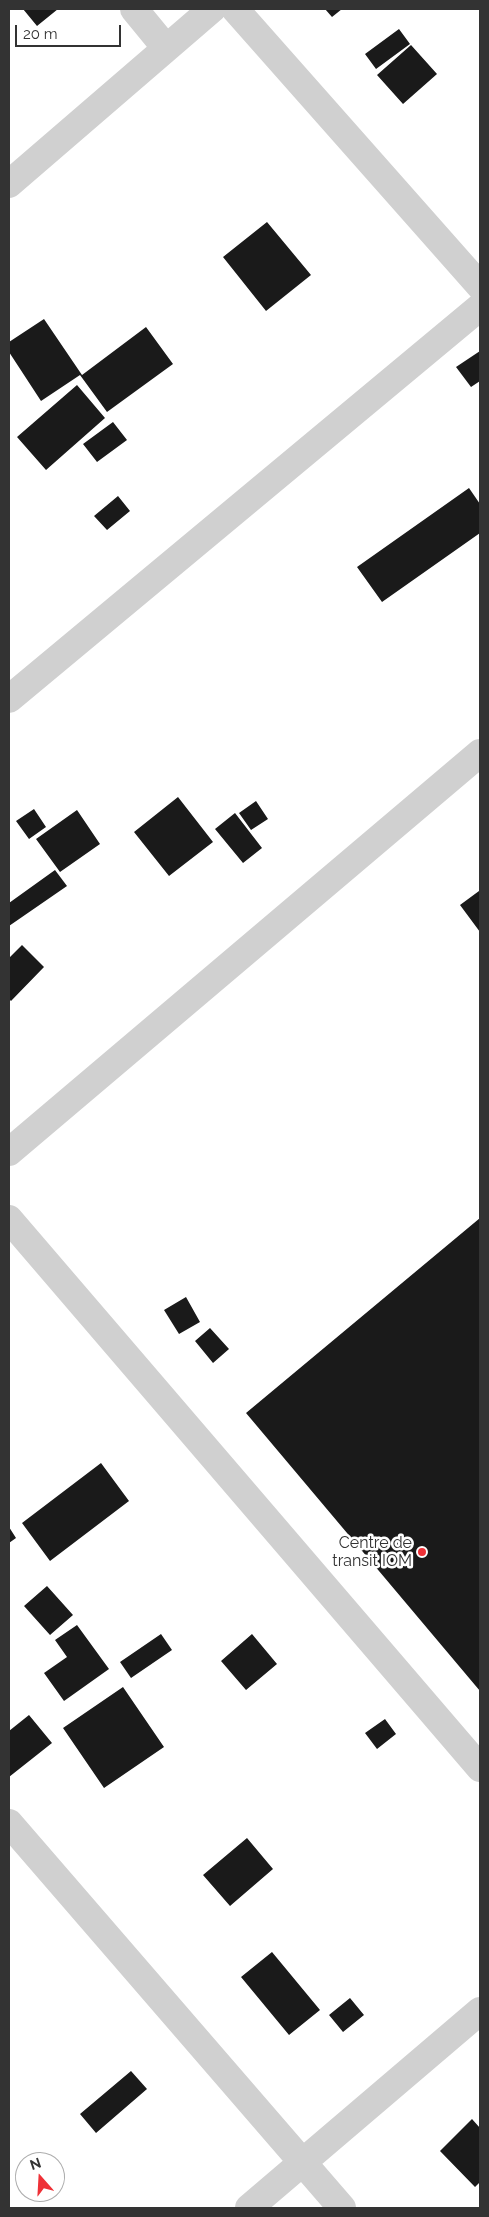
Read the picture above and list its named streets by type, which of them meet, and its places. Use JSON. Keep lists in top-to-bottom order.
{
  "places": ["Centre de transit IOM"],
  "scale_bar": "20 m",
  "north": "top"
}
